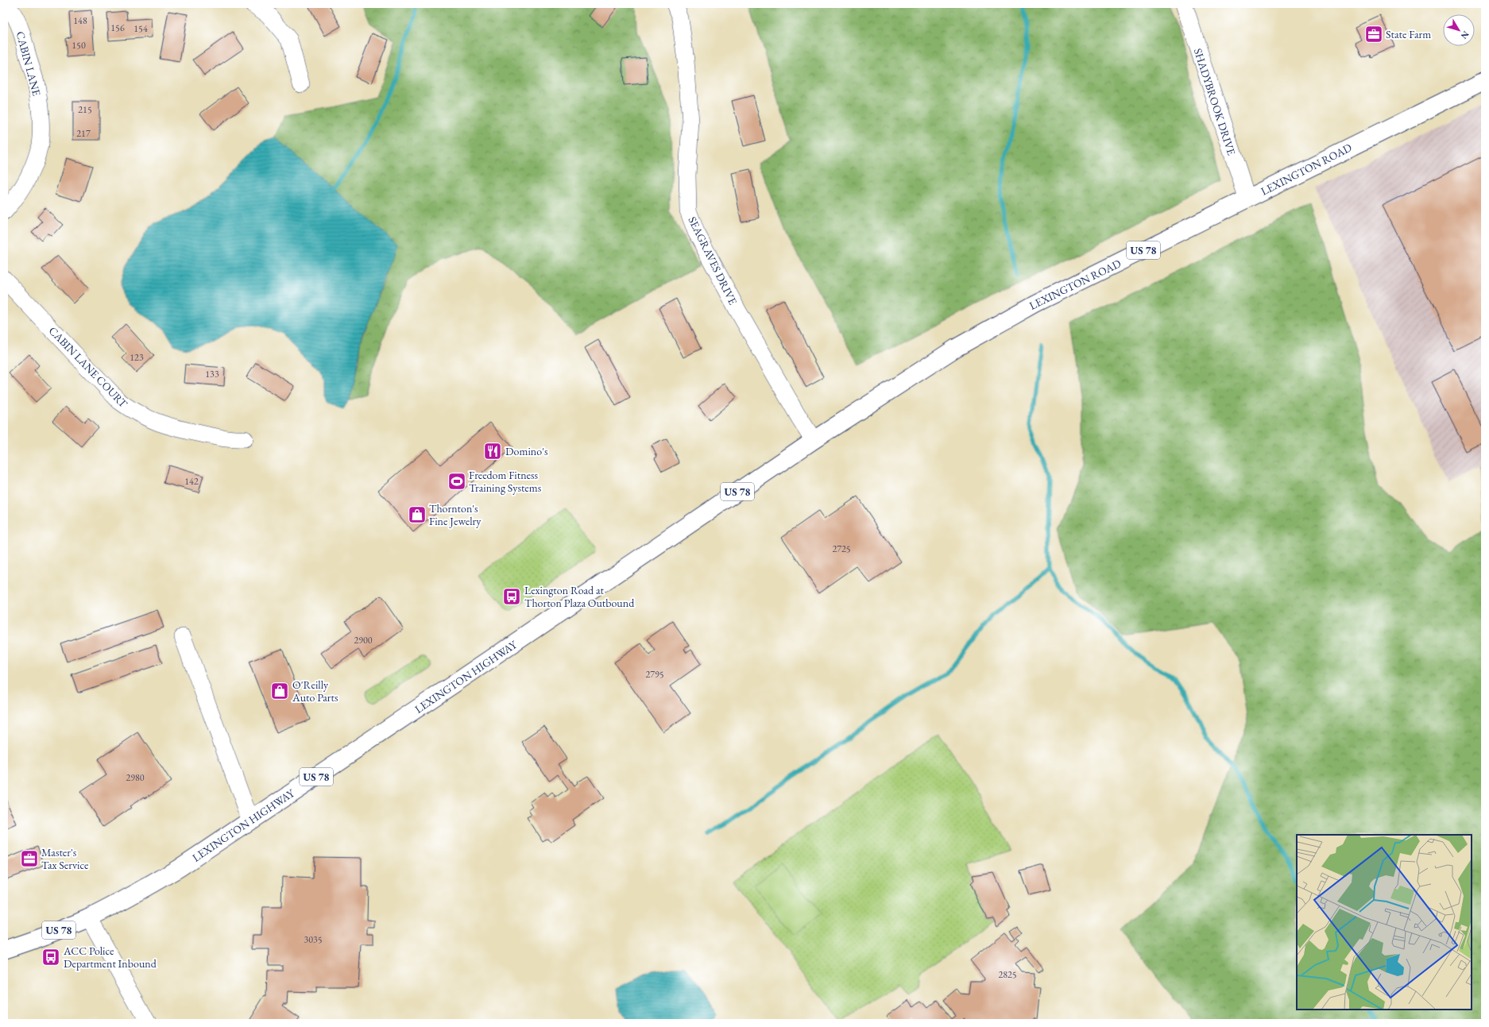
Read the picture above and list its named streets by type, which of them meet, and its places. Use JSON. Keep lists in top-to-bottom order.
{
  "streets": {
    "highway": ["LEXINGTON ROAD", "US 78", "LEXINGTON HIGHWAY"],
    "street": [
      "CABIN LANE",
      "SHADYBROOK DRIVE",
      "SEAGRAVES DRIVE",
      "CABIN LANE COURT"
    ]
  },
  "crossings": [
    ["SHADYBROOK DRIVE", "LEXINGTON ROAD"],
    ["LEXINGTON ROAD", "SEAGRAVES DRIVE"],
    ["LEXINGTON ROAD", "LEXINGTON HIGHWAY"],
    ["US 78", "LEXINGTON HIGHWAY"],
    ["SEAGRAVES DRIVE", "LEXINGTON HIGHWAY"]
  ],
  "places": {
    "office": ["State Farm", "Master's Tax Service"],
    "restaurant": ["Domino's"],
    "sports": ["Freedom Fitness Training Systems"],
    "shop": ["Thornton's Fine Jewelry", "O'Reilly Auto Parts"],
    "bus stop": ["Lexington Road at Thorton Plaza Outbound", "ACC Police Department Inbound"]
  },
  "house_numbers": [
    "148",
    "156",
    "154",
    "150",
    "215",
    "217",
    "123",
    "133",
    "142",
    "2725",
    "2900",
    "2795",
    "2980",
    "3035",
    "2825"
  ],
  "north": "bottom right"
}
